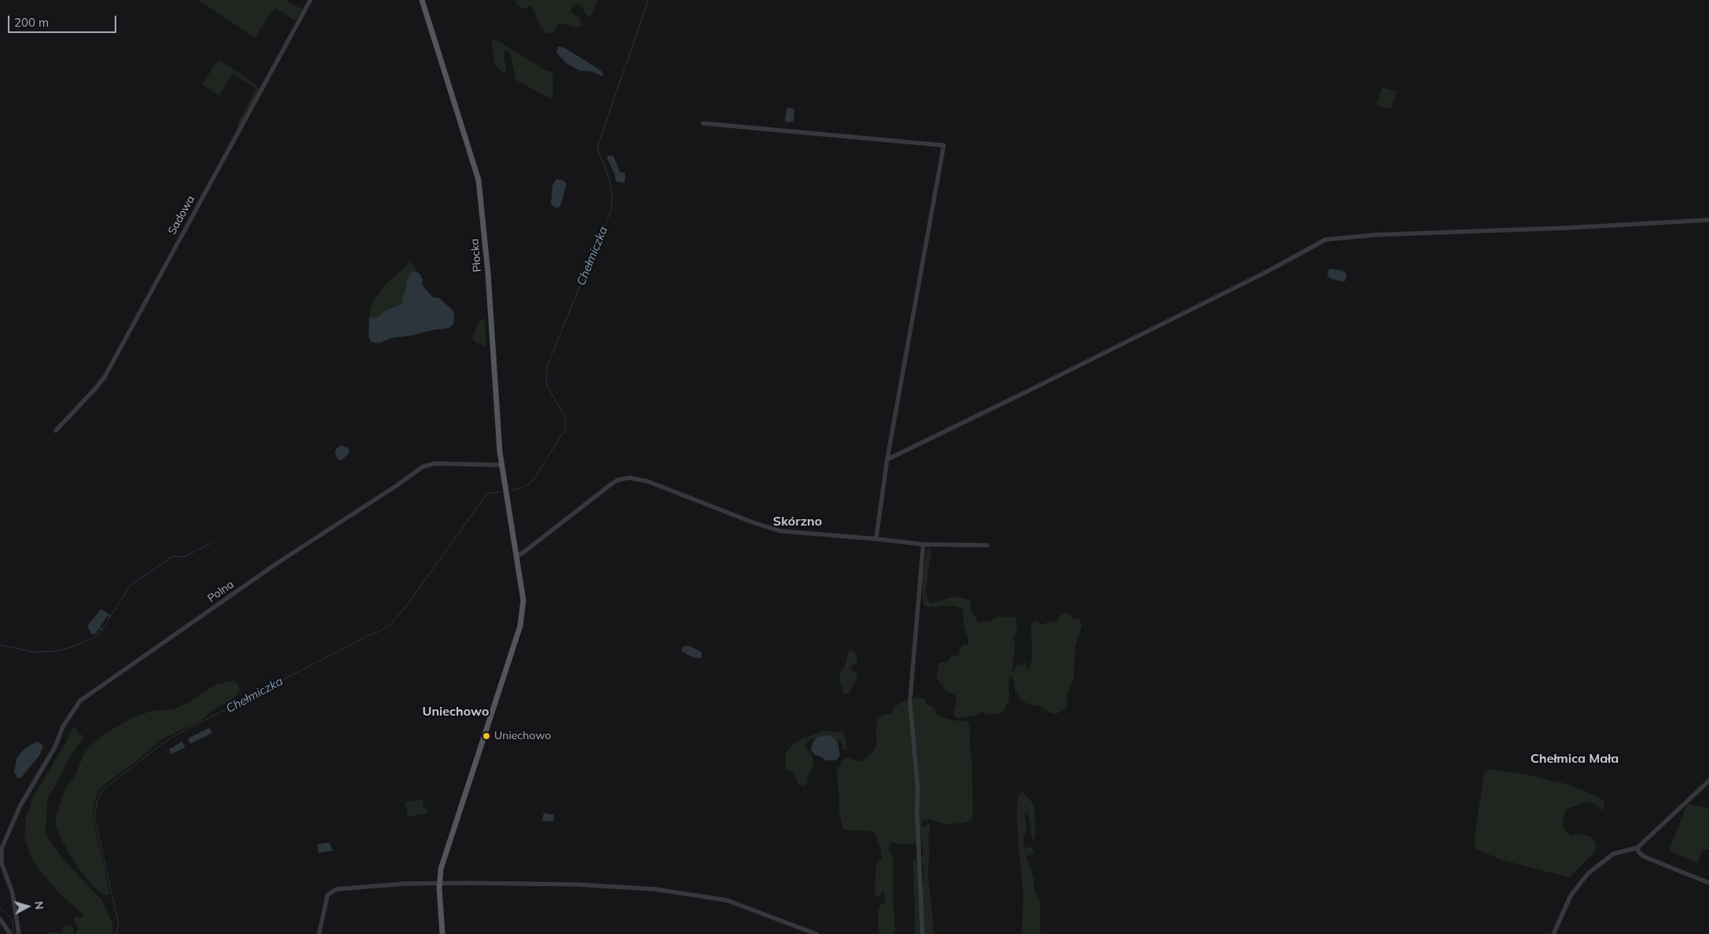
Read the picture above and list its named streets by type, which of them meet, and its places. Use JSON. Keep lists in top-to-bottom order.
{
  "streets": {
    "main road": ["Płocka"],
    "street": ["Sadowa", "Polna"]
  },
  "crossings": [
    ["Płocka", "Polna"]
  ],
  "districts": ["Skórzno", "Uniechowo", "Chełmica Mała"],
  "water": ["Chełmiczka"],
  "places": ["Uniechowo"],
  "scale_bar": "200 m",
  "north": "right"
}
